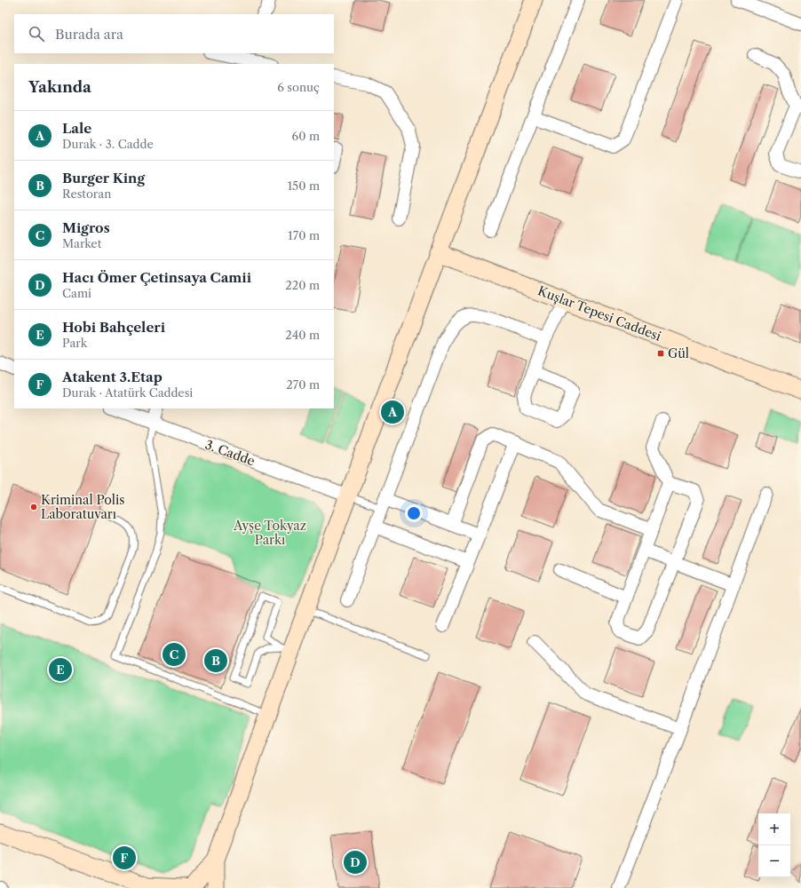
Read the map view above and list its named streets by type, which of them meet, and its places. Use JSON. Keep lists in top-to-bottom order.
{
  "streets": {
    "street": ["Kuşlar Tepesi Caddesi", "3. Cadde"]
  },
  "parks": ["Ayşe Tokyaz Parkı"],
  "places": {
    "transit": ["Gül"],
    "other": ["Kriminal Polis Laboratuvarı"]
  },
  "page": {
    "search": "Burada ara",
    "heading": ["Yakında", "6 sonuç"],
    "list": [
      {
        "mark": "A",
        "name": "Lale",
        "note": "Durak · 3. Cadde",
        "value": "60 m"
      },
      {
        "mark": "B",
        "name": "Burger King",
        "note": "Restoran",
        "value": "150 m"
      },
      {
        "mark": "C",
        "name": "Migros",
        "note": "Market",
        "value": "170 m"
      },
      {
        "mark": "D",
        "name": "Hacı Ömer Çetinsaya Camii",
        "note": "Cami",
        "value": "220 m"
      },
      {
        "mark": "E",
        "name": "Hobi Bahçeleri",
        "note": "Park",
        "value": "240 m"
      },
      {
        "mark": "F",
        "name": "Atakent 3.Etap",
        "note": "Durak · Atatürk Caddesi",
        "value": "270 m"
      }
    ],
    "pins": [
      "A",
      "C",
      "B",
      "E",
      "F",
      "D"
    ],
    "map_buttons": ["+", "−"]
  }
}
